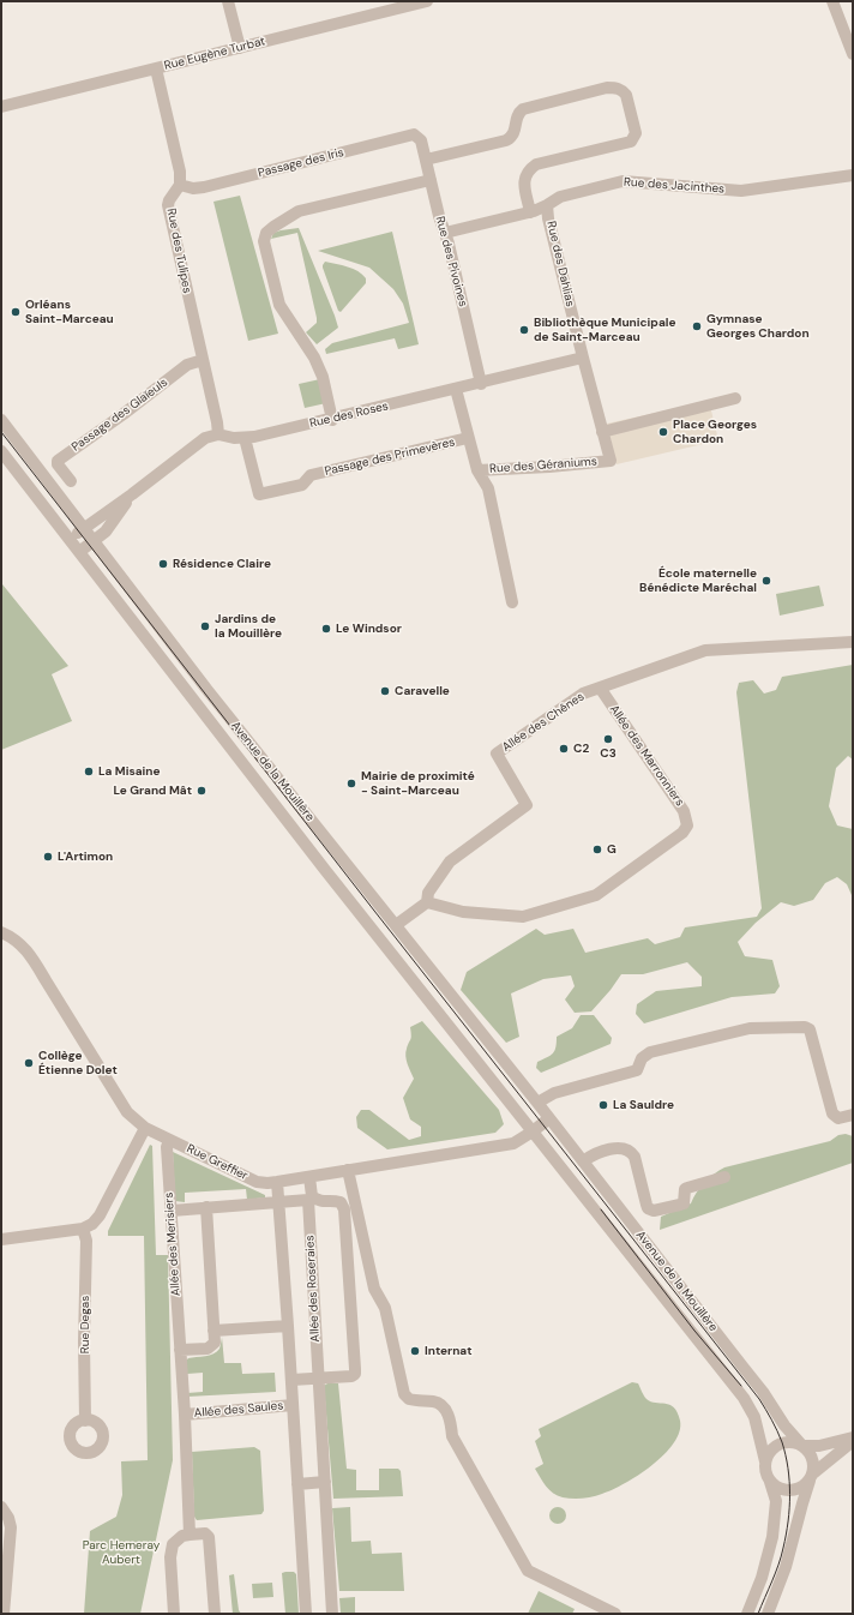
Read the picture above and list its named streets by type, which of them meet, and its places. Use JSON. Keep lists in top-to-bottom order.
{
  "streets": {
    "street": [
      "Rue Eugène Turbat",
      "Passage des Iris",
      "Rue des Jacinthes",
      "Rue des Tulipes",
      "Rue des Pivoines",
      "Rue des Dahlias",
      "Passage des Glaïeuls",
      "Rue des Roses",
      "Passage des Primevères",
      "Rue des Géraniums",
      "Allée des Chênes",
      "Allée des Marronniers",
      "Avenue de la Mouillère",
      "Rue Greffier",
      "Allée des Merisiers",
      "Allée des Roseraies",
      "Rue Degas",
      "Allée des Saules"
    ]
  },
  "crossings": [
    ["Passage des Iris", "Rue des Tulipes"],
    ["Passage des Iris", "Rue des Pivoines"],
    ["Rue des Jacinthes", "Rue des Pivoines"],
    ["Rue des Jacinthes", "Rue des Dahlias"],
    ["Rue des Tulipes", "Passage des Glaïeuls"],
    ["Rue des Tulipes", "Rue des Roses"],
    ["Rue des Pivoines", "Rue des Roses"],
    ["Rue des Dahlias", "Rue des Roses"],
    ["Rue des Dahlias", "Rue des Géraniums"],
    ["Rue des Roses", "Passage des Primevères"],
    ["Rue des Roses", "Rue des Géraniums"],
    ["Passage des Primevères", "Rue des Géraniums"],
    ["Allée des Chênes", "Allée des Marronniers"],
    ["Avenue de la Mouillère", "Rue Greffier"],
    ["Rue Greffier", "Allée des Merisiers"],
    ["Rue Greffier", "Allée des Roseraies"],
    ["Allée des Merisiers", "Allée des Saules"]
  ],
  "parks": ["Parc Hemeray Aubert"],
  "places": [
    "Orléans Saint-Marceau",
    "Gymnase Georges Chardon",
    "Bibliothèque Municipale de Saint-Marceau",
    "Place Georges Chardon",
    "Résidence Claire",
    "École maternelle Bénédicte Maréchal",
    "Jardins de la Mouillère",
    "Le Windsor",
    "Caravelle",
    "C3",
    "C2",
    "La Misaine",
    "Mairie de proximité - Saint-Marceau",
    "Le Grand Mât",
    "G",
    "L'Artimon",
    "Collège Étienne Dolet",
    "La Sauldre",
    "Internat"
  ]
}
